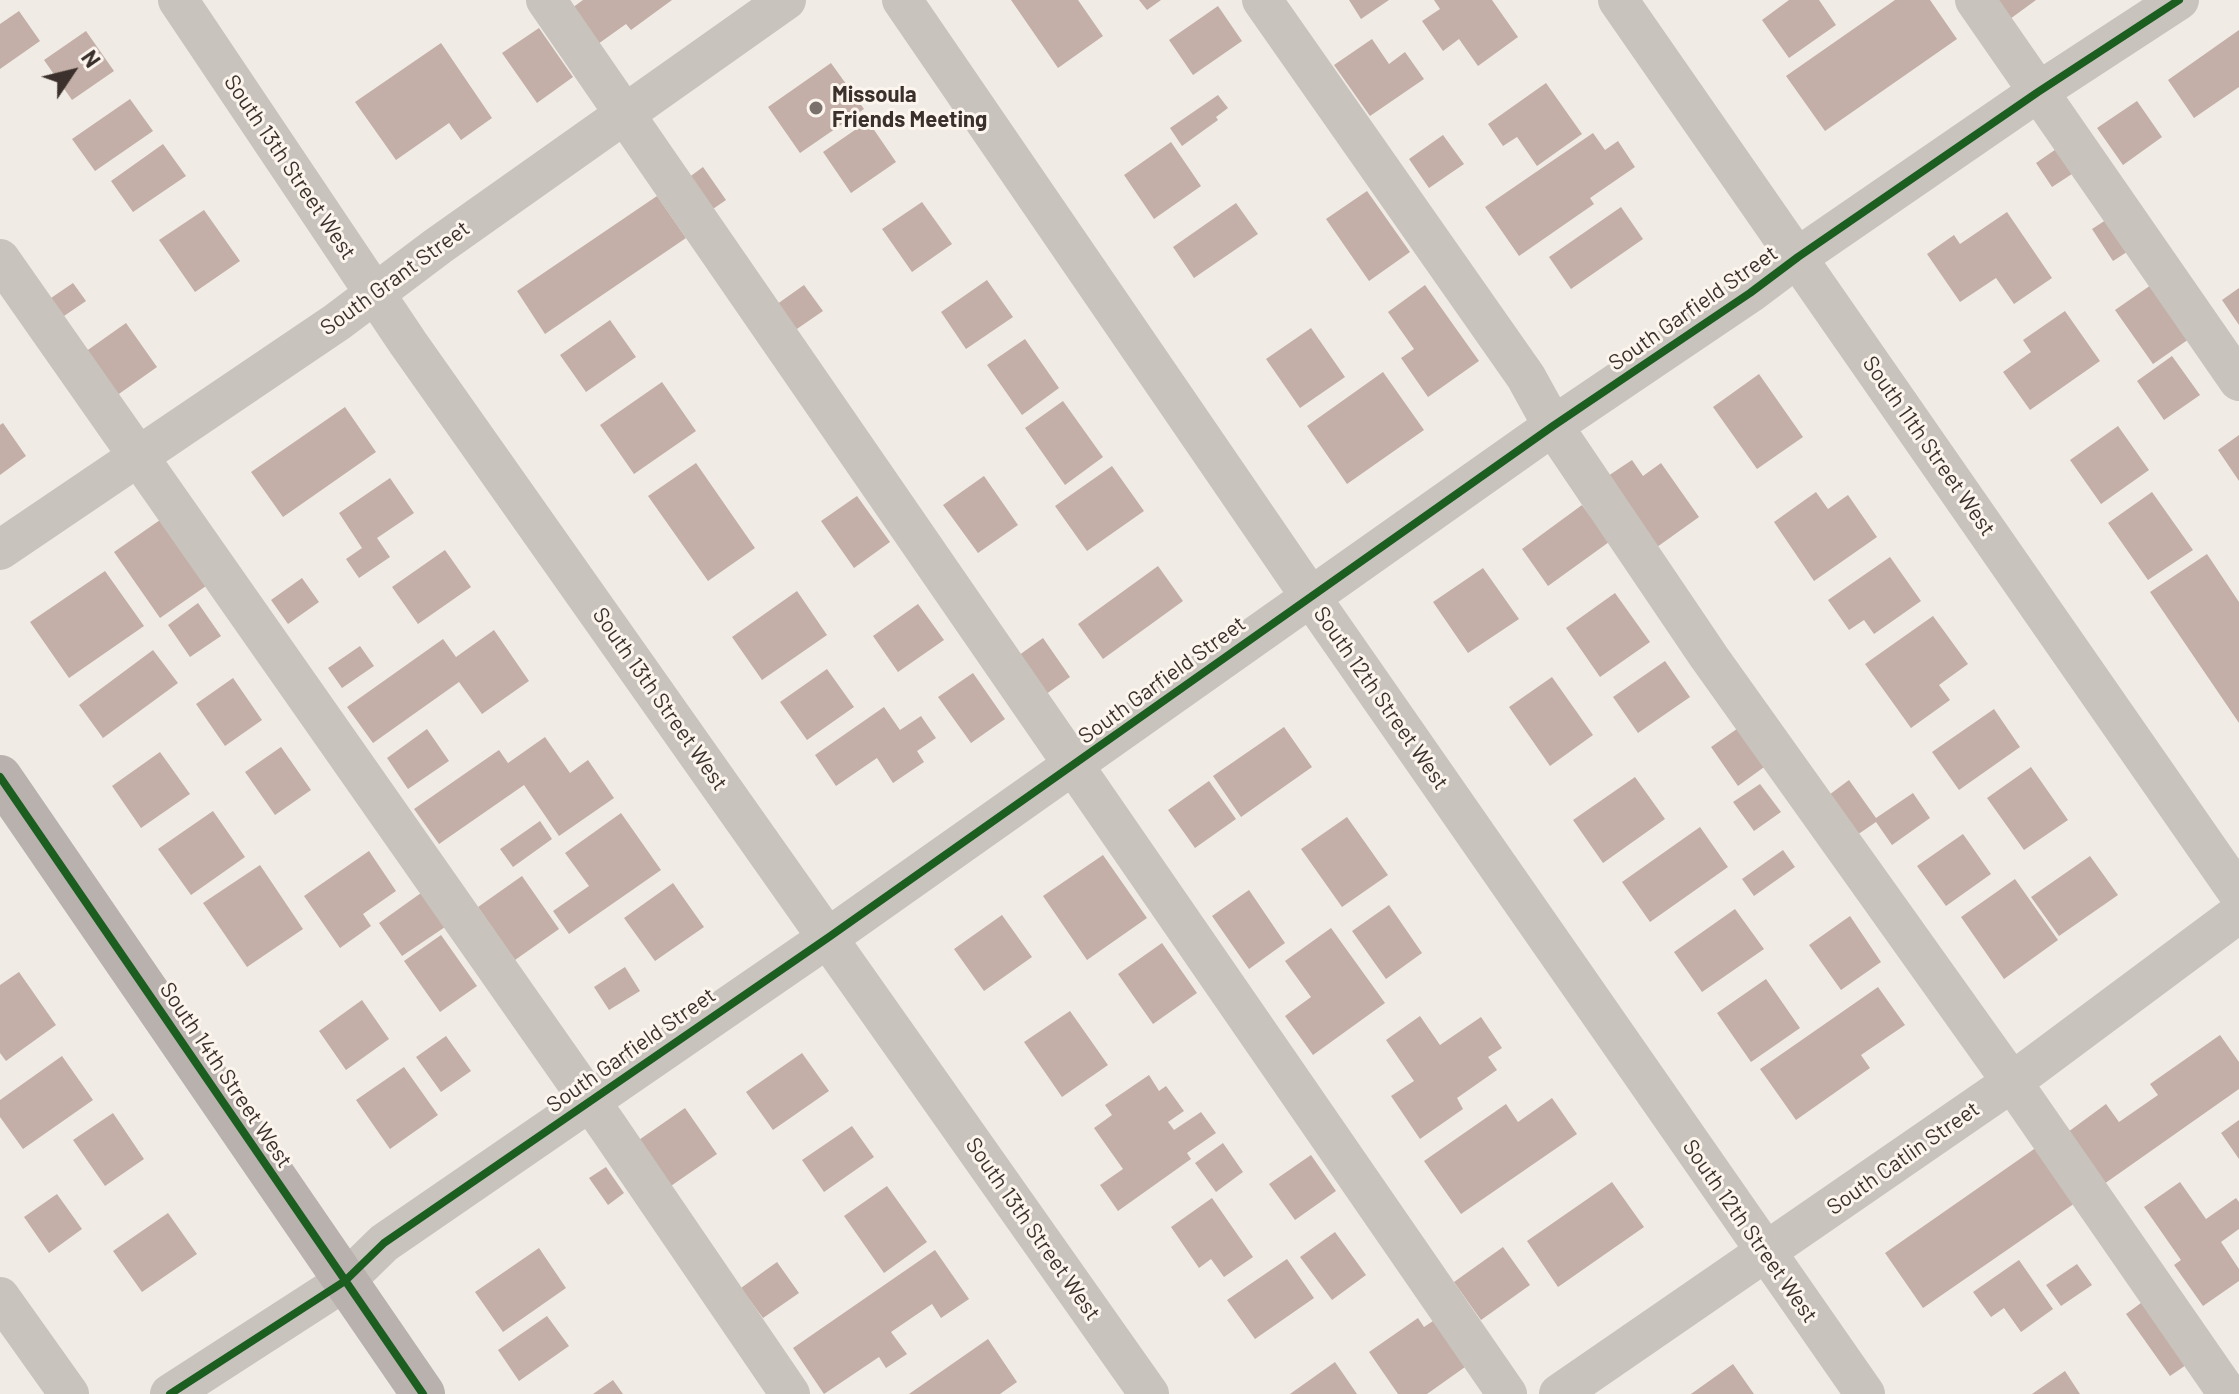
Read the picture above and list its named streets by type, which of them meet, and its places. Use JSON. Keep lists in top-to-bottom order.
{
  "streets": {
    "main road": ["South 14th Street West"],
    "street": [
      "South 13th Street West",
      "South Grant Street",
      "South Garfield Street",
      "South 11th Street West",
      "South 12th Street West",
      "South Catlin Street"
    ]
  },
  "crossings": [
    ["South 13th Street West", "South Grant Street"],
    ["South 13th Street West", "South Garfield Street"],
    ["South Garfield Street", "South 11th Street West"],
    ["South Garfield Street", "South 12th Street West"],
    ["South Garfield Street", "South 14th Street West"],
    ["South 12th Street West", "South Catlin Street"]
  ],
  "places": ["Missoula Friends Meeting"],
  "north": "top right"
}
